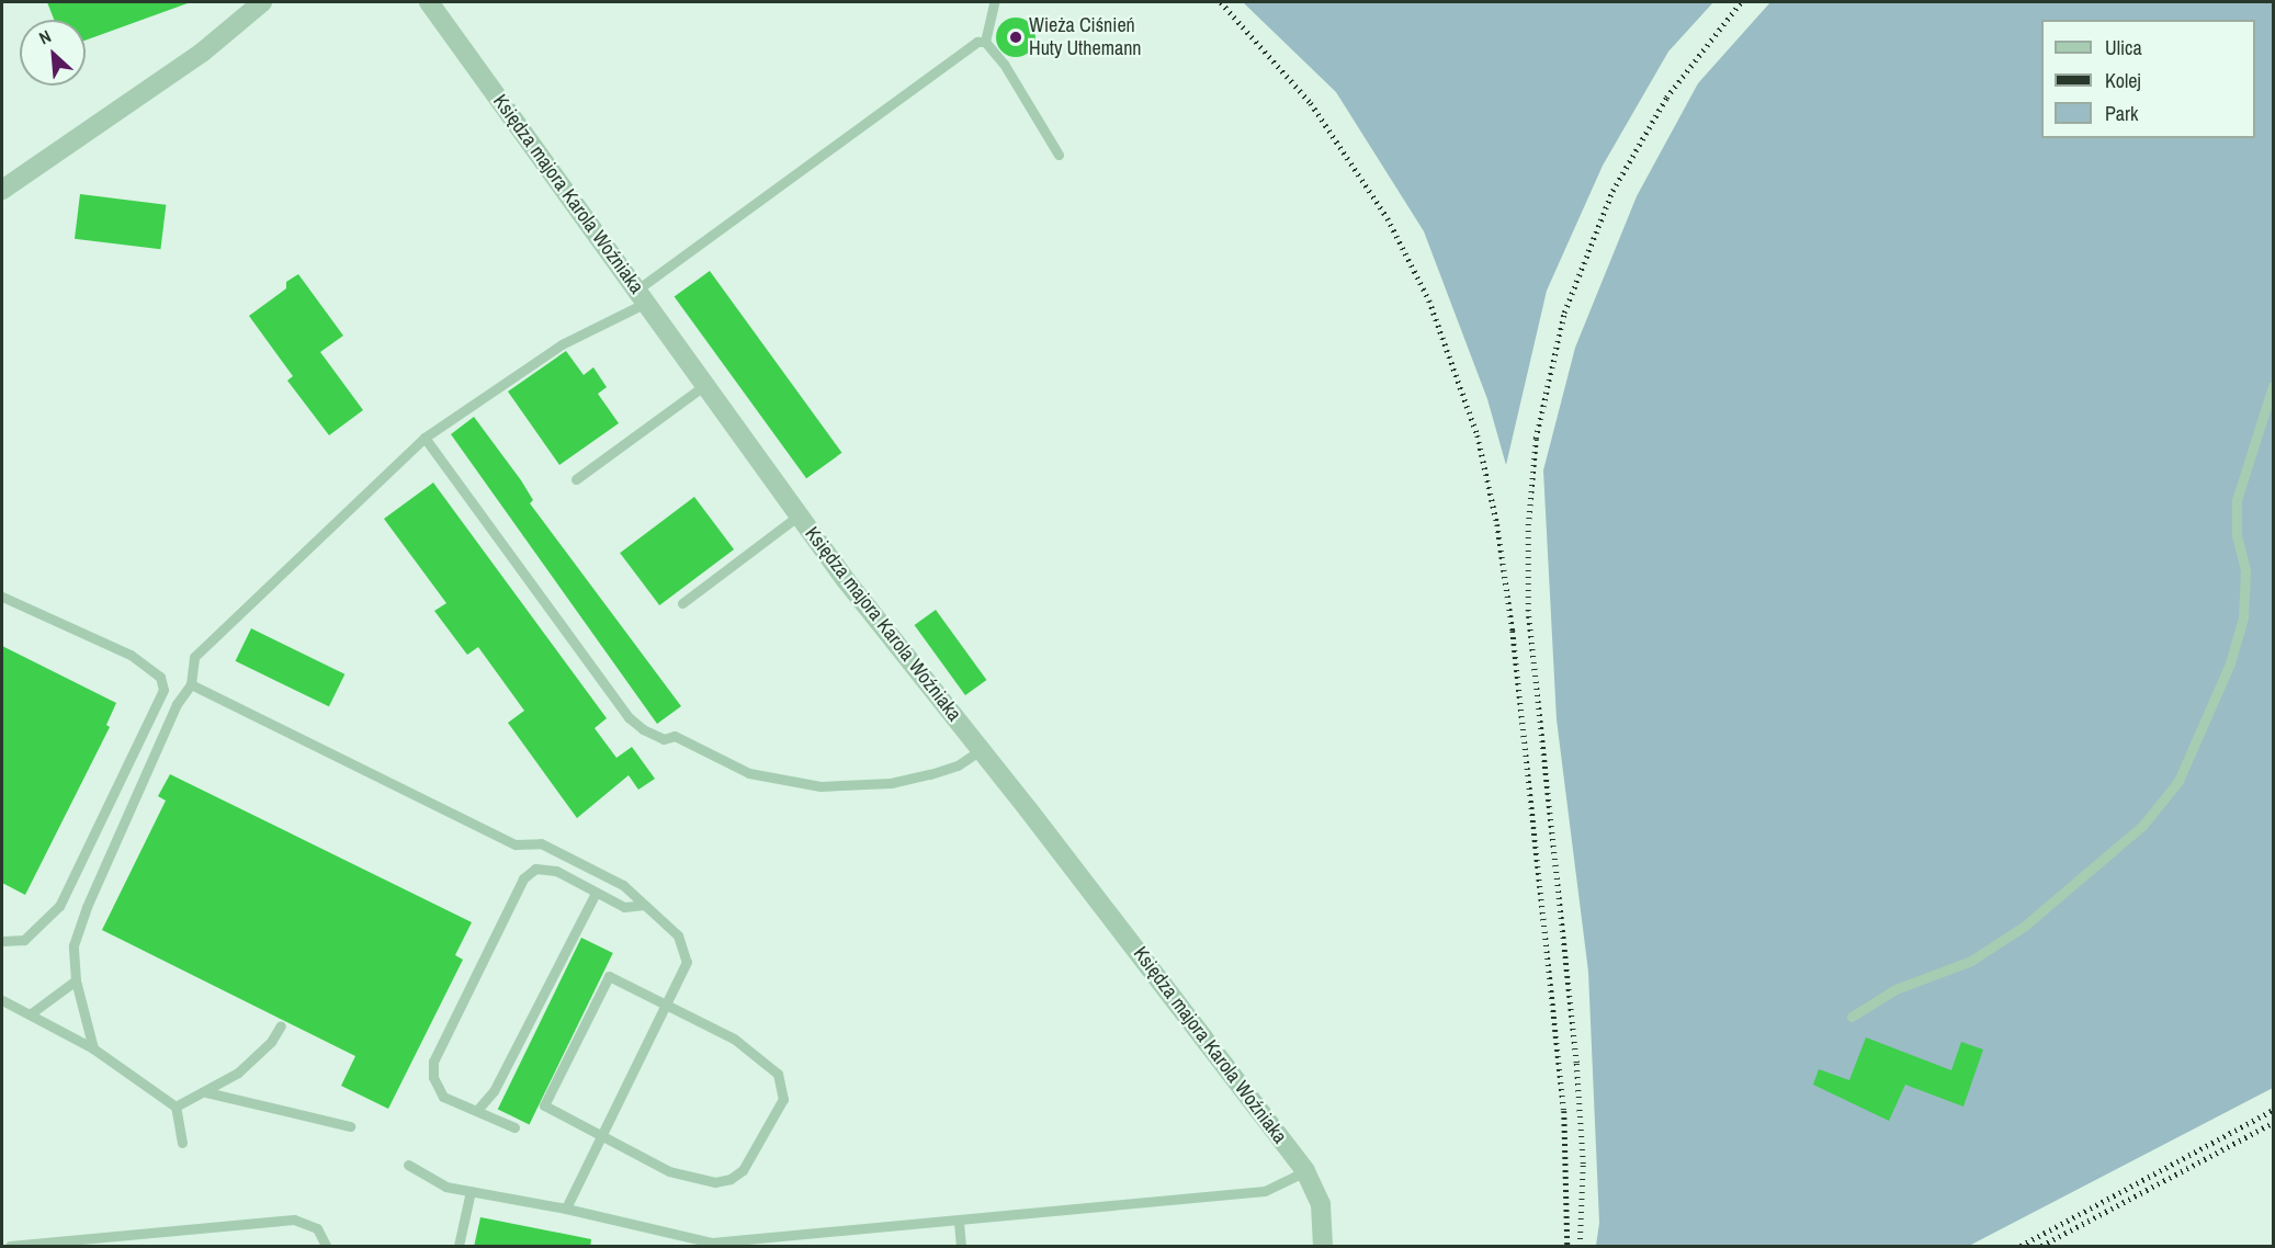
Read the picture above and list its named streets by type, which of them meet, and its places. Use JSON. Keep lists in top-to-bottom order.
{
  "streets": {
    "street": ["Księdza majora Karola Woźniaka"]
  },
  "places": ["Wieża Ciśnień Huty Uthemann"],
  "legend": ["Ulica", "Kolej", "Park"],
  "north": "top left"
}
